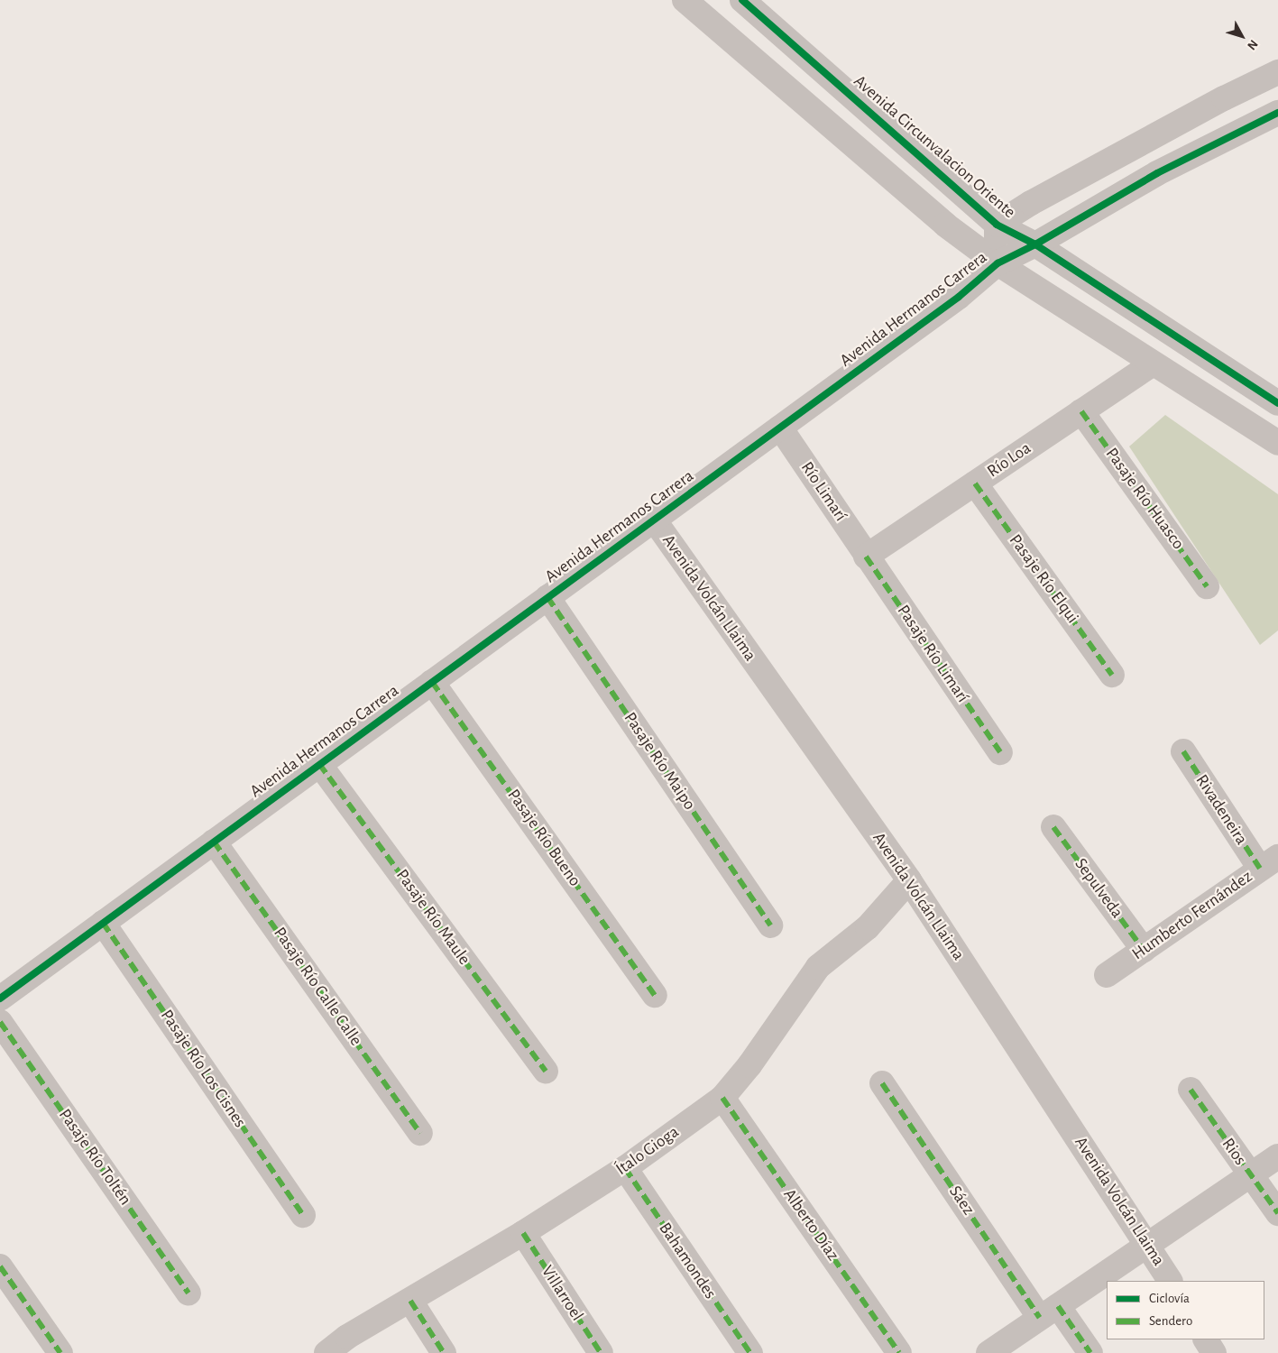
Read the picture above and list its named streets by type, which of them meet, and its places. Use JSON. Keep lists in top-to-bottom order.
{
  "streets": {
    "street": [
      "Avenida Circunvalacion Oriente",
      "Avenida Hermanos Carrera",
      "Río Loa",
      "Río Limarí",
      "Pasaje Río Huasco",
      "Pasaje Río Elqui",
      "Avenida Volcán Llaima",
      "Pasaje Río Limarí",
      "Pasaje Río Maipo",
      "Rivadeneira",
      "Pasaje Río Bueno",
      "Sepulveda",
      "Humberto Fernández",
      "Pasaje Río Maule",
      "Pasaje Río Calle Calle",
      "Pasaje Río Los Cisnes",
      "Ítalo Gioga",
      "Rios",
      "Pasaje Río Toltén",
      "Sáez",
      "Alberto Díaz",
      "Bahamondes",
      "Villarroel"
    ]
  },
  "crossings": [
    ["Avenida Circunvalacion Oriente", "Avenida Hermanos Carrera"],
    ["Avenida Hermanos Carrera", "Río Limarí"],
    ["Avenida Hermanos Carrera", "Avenida Volcán Llaima"],
    ["Avenida Hermanos Carrera", "Pasaje Río Maipo"],
    ["Avenida Hermanos Carrera", "Pasaje Río Bueno"],
    ["Avenida Hermanos Carrera", "Pasaje Río Maule"],
    ["Avenida Hermanos Carrera", "Pasaje Río Calle Calle"],
    ["Avenida Hermanos Carrera", "Pasaje Río Los Cisnes"],
    ["Río Loa", "Río Limarí"],
    ["Río Loa", "Pasaje Río Huasco"],
    ["Río Loa", "Pasaje Río Elqui"],
    ["Río Loa", "Pasaje Río Limarí"],
    ["Río Limarí", "Pasaje Río Limarí"],
    ["Avenida Volcán Llaima", "Ítalo Gioga"],
    ["Rivadeneira", "Humberto Fernández"],
    ["Sepulveda", "Humberto Fernández"],
    ["Ítalo Gioga", "Alberto Díaz"],
    ["Ítalo Gioga", "Bahamondes"],
    ["Ítalo Gioga", "Villarroel"]
  ],
  "legend": ["Ciclovía", "Sendero"],
  "north": "bottom right"
}
